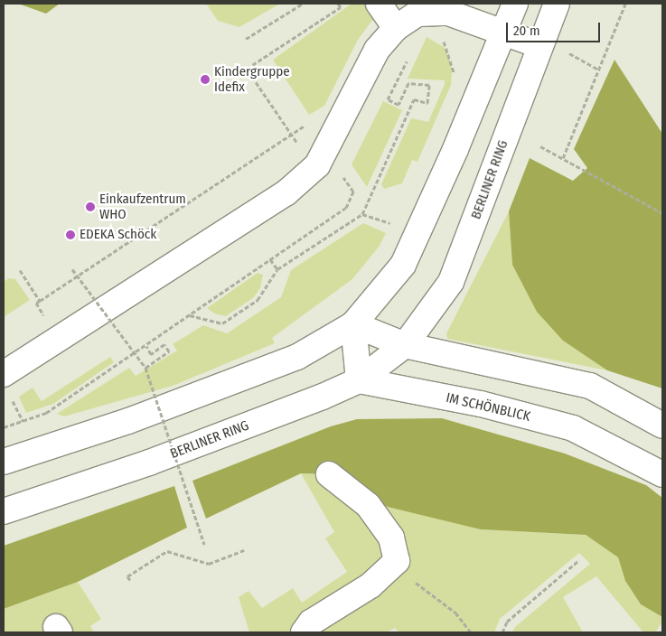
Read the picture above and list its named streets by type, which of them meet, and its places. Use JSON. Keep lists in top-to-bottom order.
{
  "streets": {
    "street": ["BERLINER RING", "IM SCHÖNBLICK"]
  },
  "crossings": [
    ["BERLINER RING", "IM SCHÖNBLICK"]
  ],
  "places": ["Kindergruppe Idefix", "Einkaufzentrum WHO", "EDEKA Schöck"],
  "scale_bar": "20 m"
}
